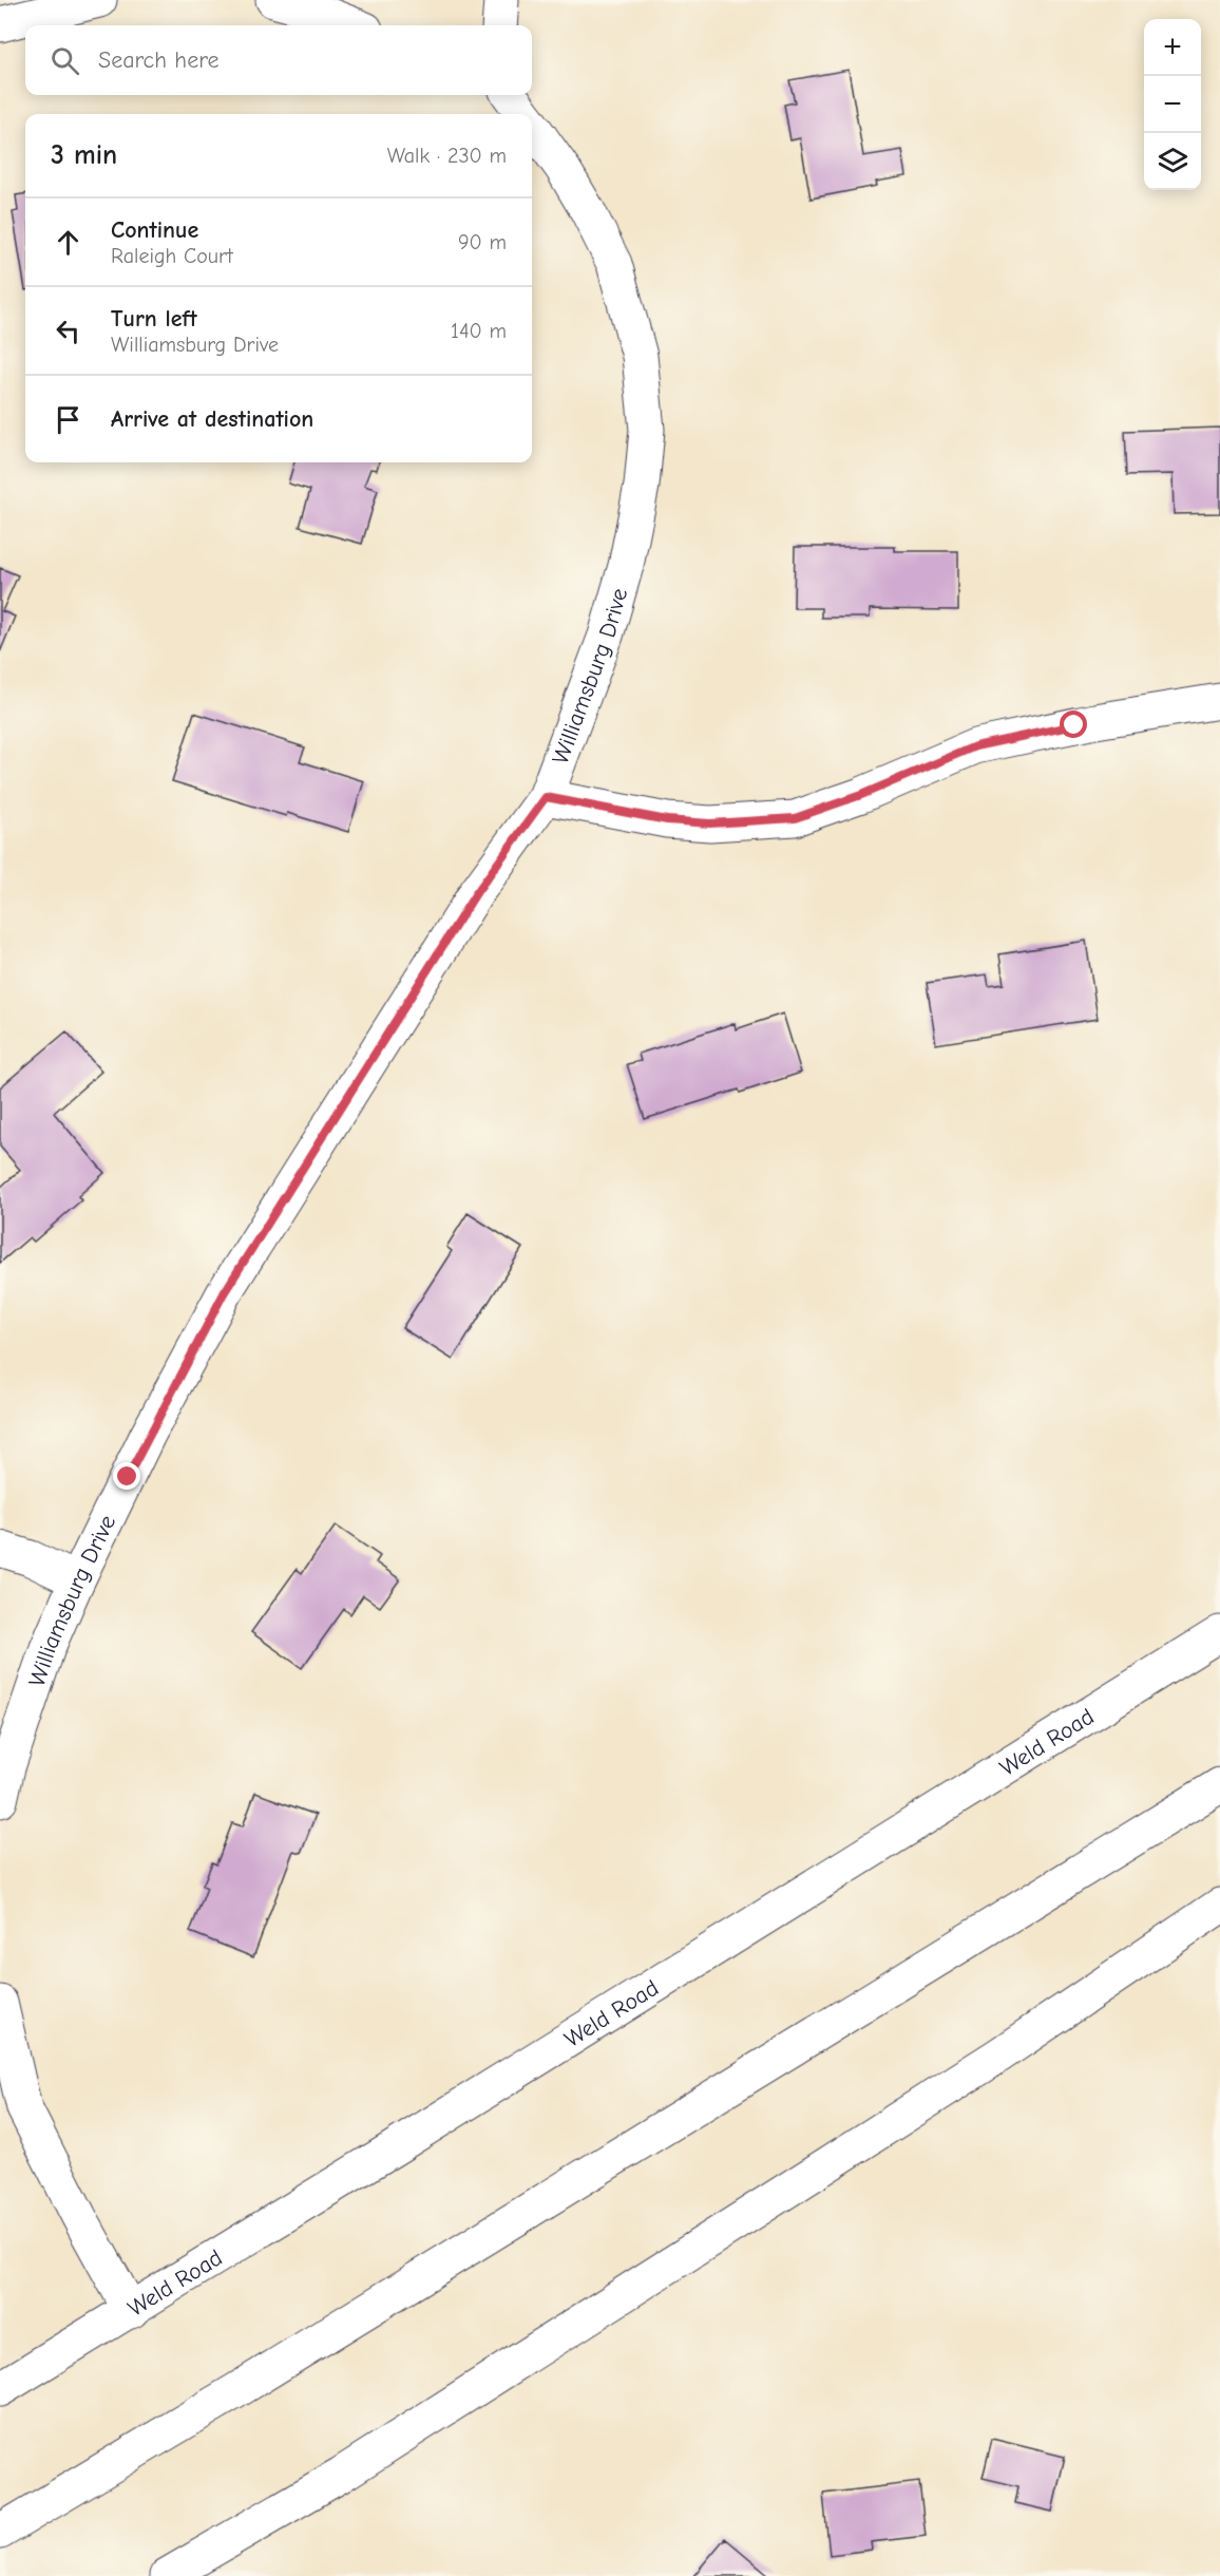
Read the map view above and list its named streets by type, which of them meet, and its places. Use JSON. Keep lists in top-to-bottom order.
{
  "streets": {
    "street": ["Williamsburg Drive", "Weld Road"]
  },
  "page": {
    "map_buttons": ["+", "−"],
    "search": "Search here",
    "heading": ["3 min", "Walk · 230 m"],
    "list": [
      ["Continue", "Raleigh Court", "90 m"],
      ["Turn left", "Williamsburg Drive", "140 m"],
      "Arrive at destination"
    ]
  }
}
